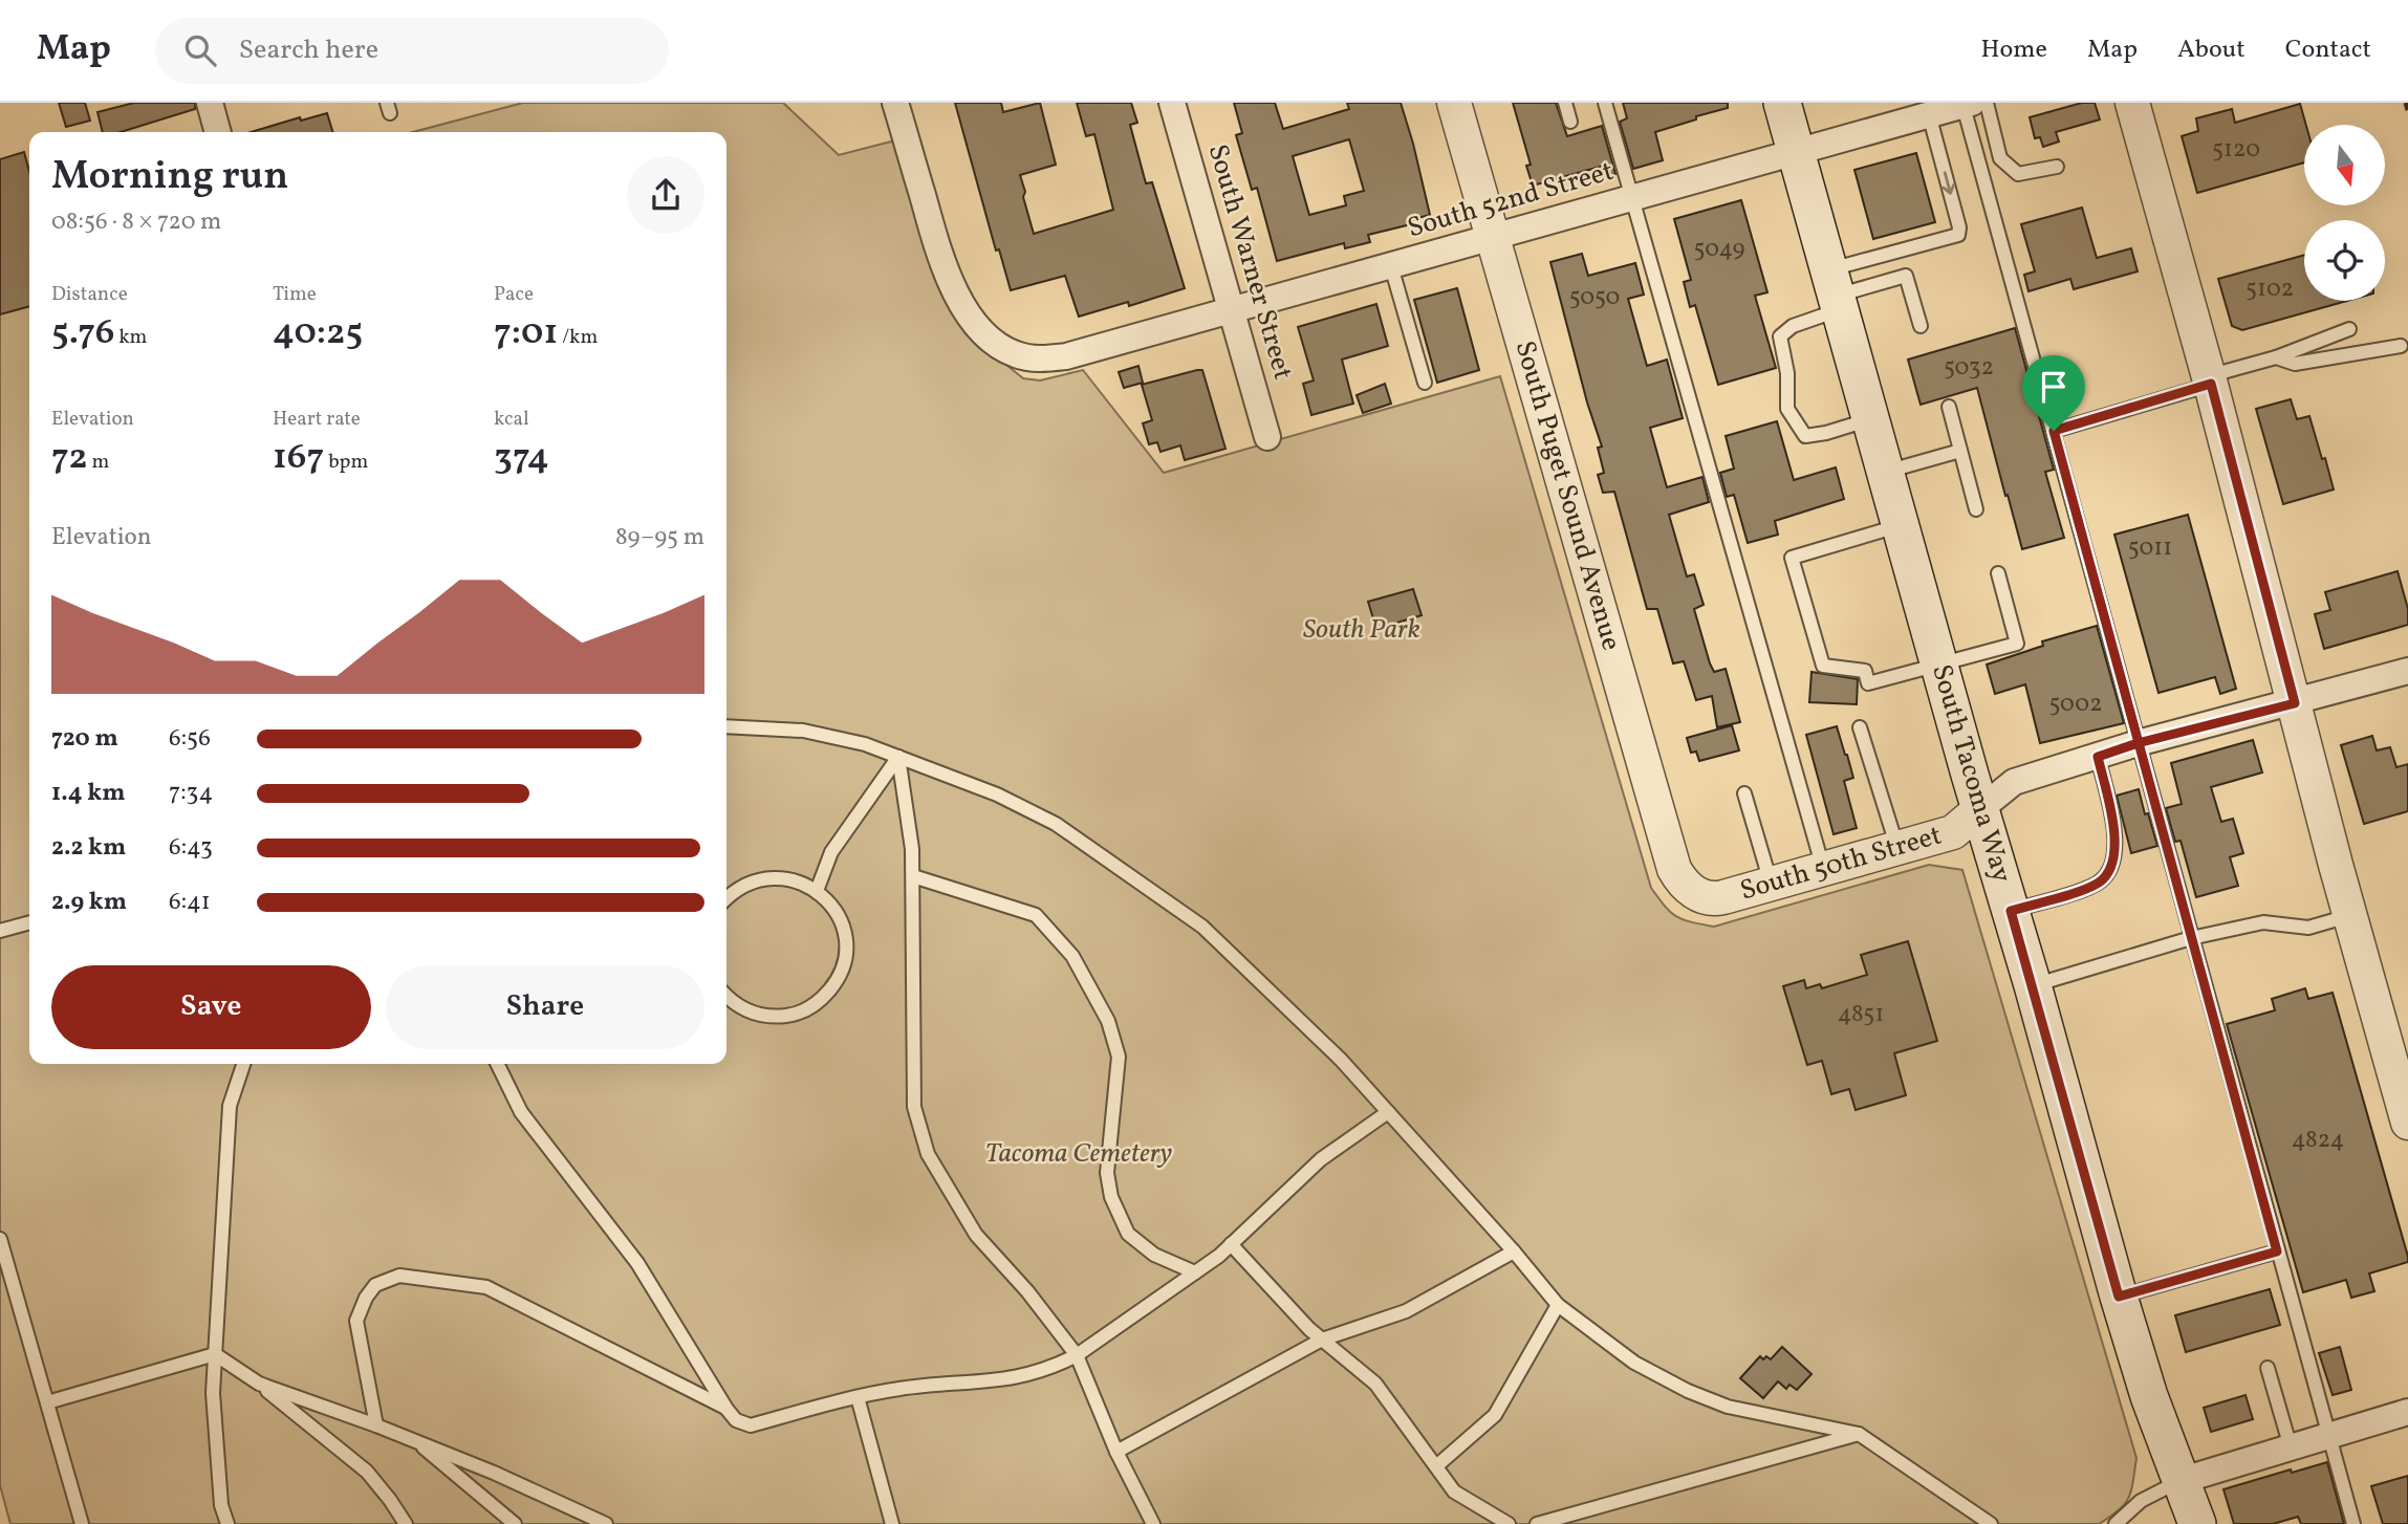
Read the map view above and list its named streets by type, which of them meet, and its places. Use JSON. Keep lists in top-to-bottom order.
{
  "streets": {
    "main road": ["South Tacoma Way"],
    "street": [
      "South 52nd Street",
      "South Warner Street",
      "South Puget Sound Avenue",
      "South 50th Street"
    ]
  },
  "crossings": [
    ["South 52nd Street", "South Warner Street"],
    ["South 52nd Street", "South Puget Sound Avenue"],
    ["South 52nd Street", "South Tacoma Way"],
    ["South Puget Sound Avenue", "South 50th Street"],
    ["South Tacoma Way", "South 50th Street"]
  ],
  "parks": ["South Park", "Tacoma Cemetery"],
  "house_numbers": [
    "5120",
    "5049",
    "5102",
    "5050",
    "5032",
    "5011",
    "5002",
    "4851",
    "4824"
  ],
  "north": "bottom",
  "page": {
    "header": "Map",
    "search": "Search here",
    "nav": [
      "Home",
      "Map",
      "About",
      "Contact"
    ],
    "heading": ["Morning run", "08:56 · 8 × 720 m"],
    "stats": [
      ["Distance", "5.76 km"],
      ["Time", "40:25"],
      ["Pace", "7:01 /km"],
      ["Elevation", "72 m"],
      ["Heart rate", "167 bpm"],
      ["kcal", "374"]
    ],
    "chart": ["Elevation", "89–95 m"],
    "list": [
      {
        "name": "720 m",
        "note": "6:56"
      },
      {
        "name": "1.4 km",
        "note": "7:34"
      },
      {
        "name": "2.2 km",
        "note": "6:43"
      },
      {
        "name": "2.9 km",
        "note": "6:41"
      }
    ],
    "buttons": ["Save", "Share"]
  }
}
